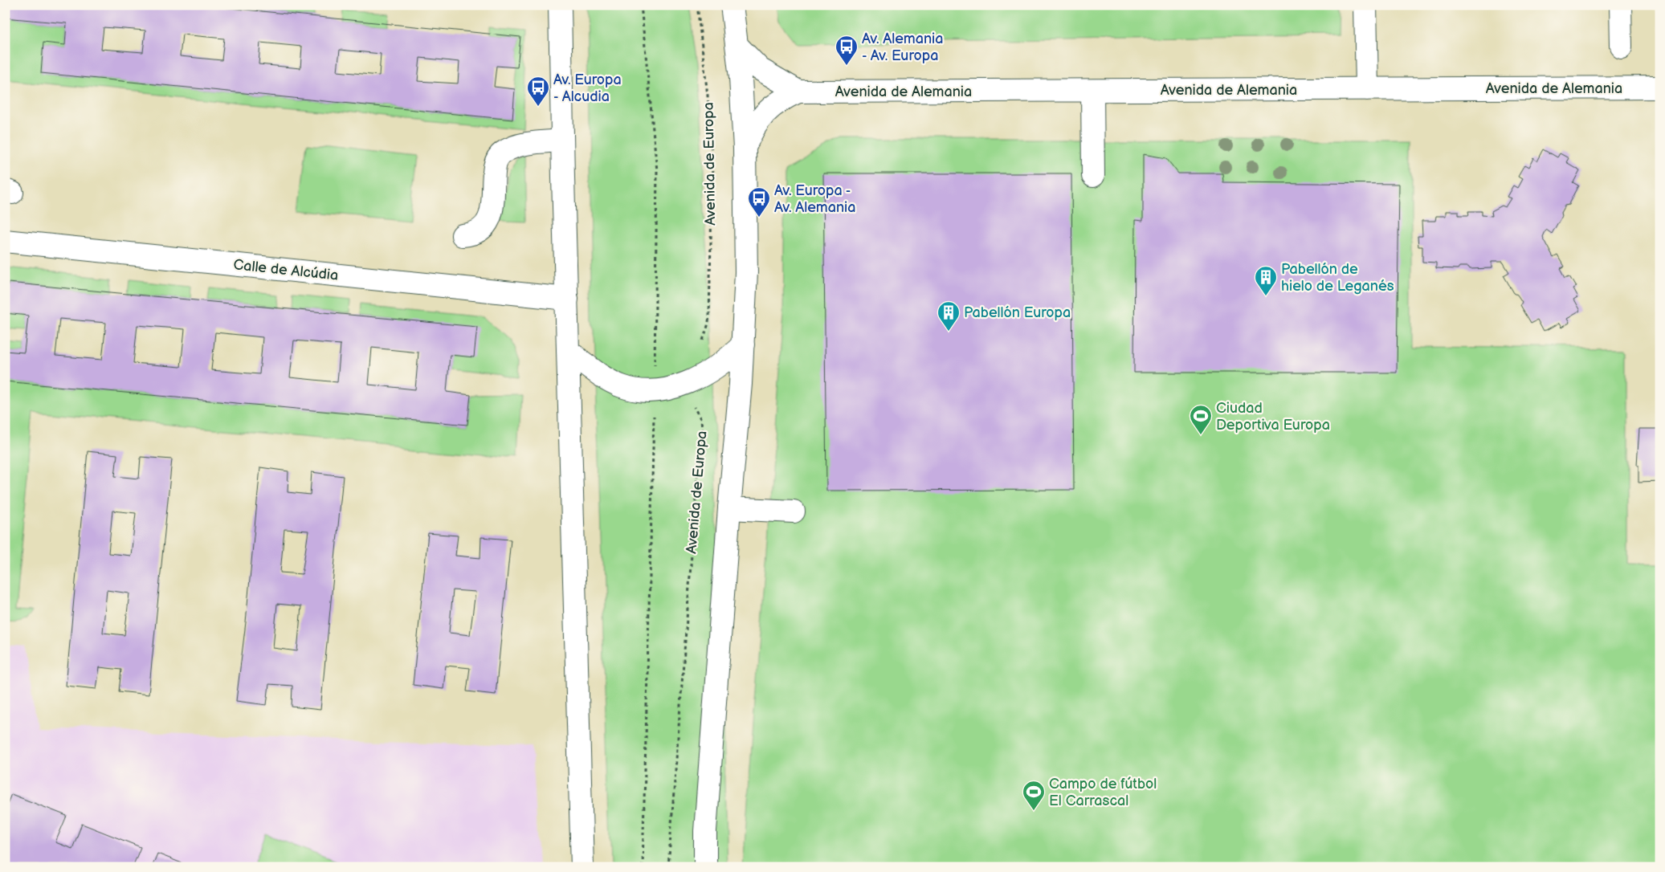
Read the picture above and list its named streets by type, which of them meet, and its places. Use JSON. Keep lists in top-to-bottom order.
{
  "streets": {
    "main road": ["Avenida de Alemania", "Calle de Alcúdia"],
    "path": ["Avenida de Europa"]
  },
  "places": {
    "bus stop": ["Av. Alemania - Av. Europa", "Av. Europa - Alcudia", "Av. Europa - Av. Alemania"],
    "building": ["Pabellón de hielo de Leganés", "Pabellón Europa"],
    "sports": ["Ciudad Deportiva Europa", "Campo de fútbol El Carrascal"]
  }
}
